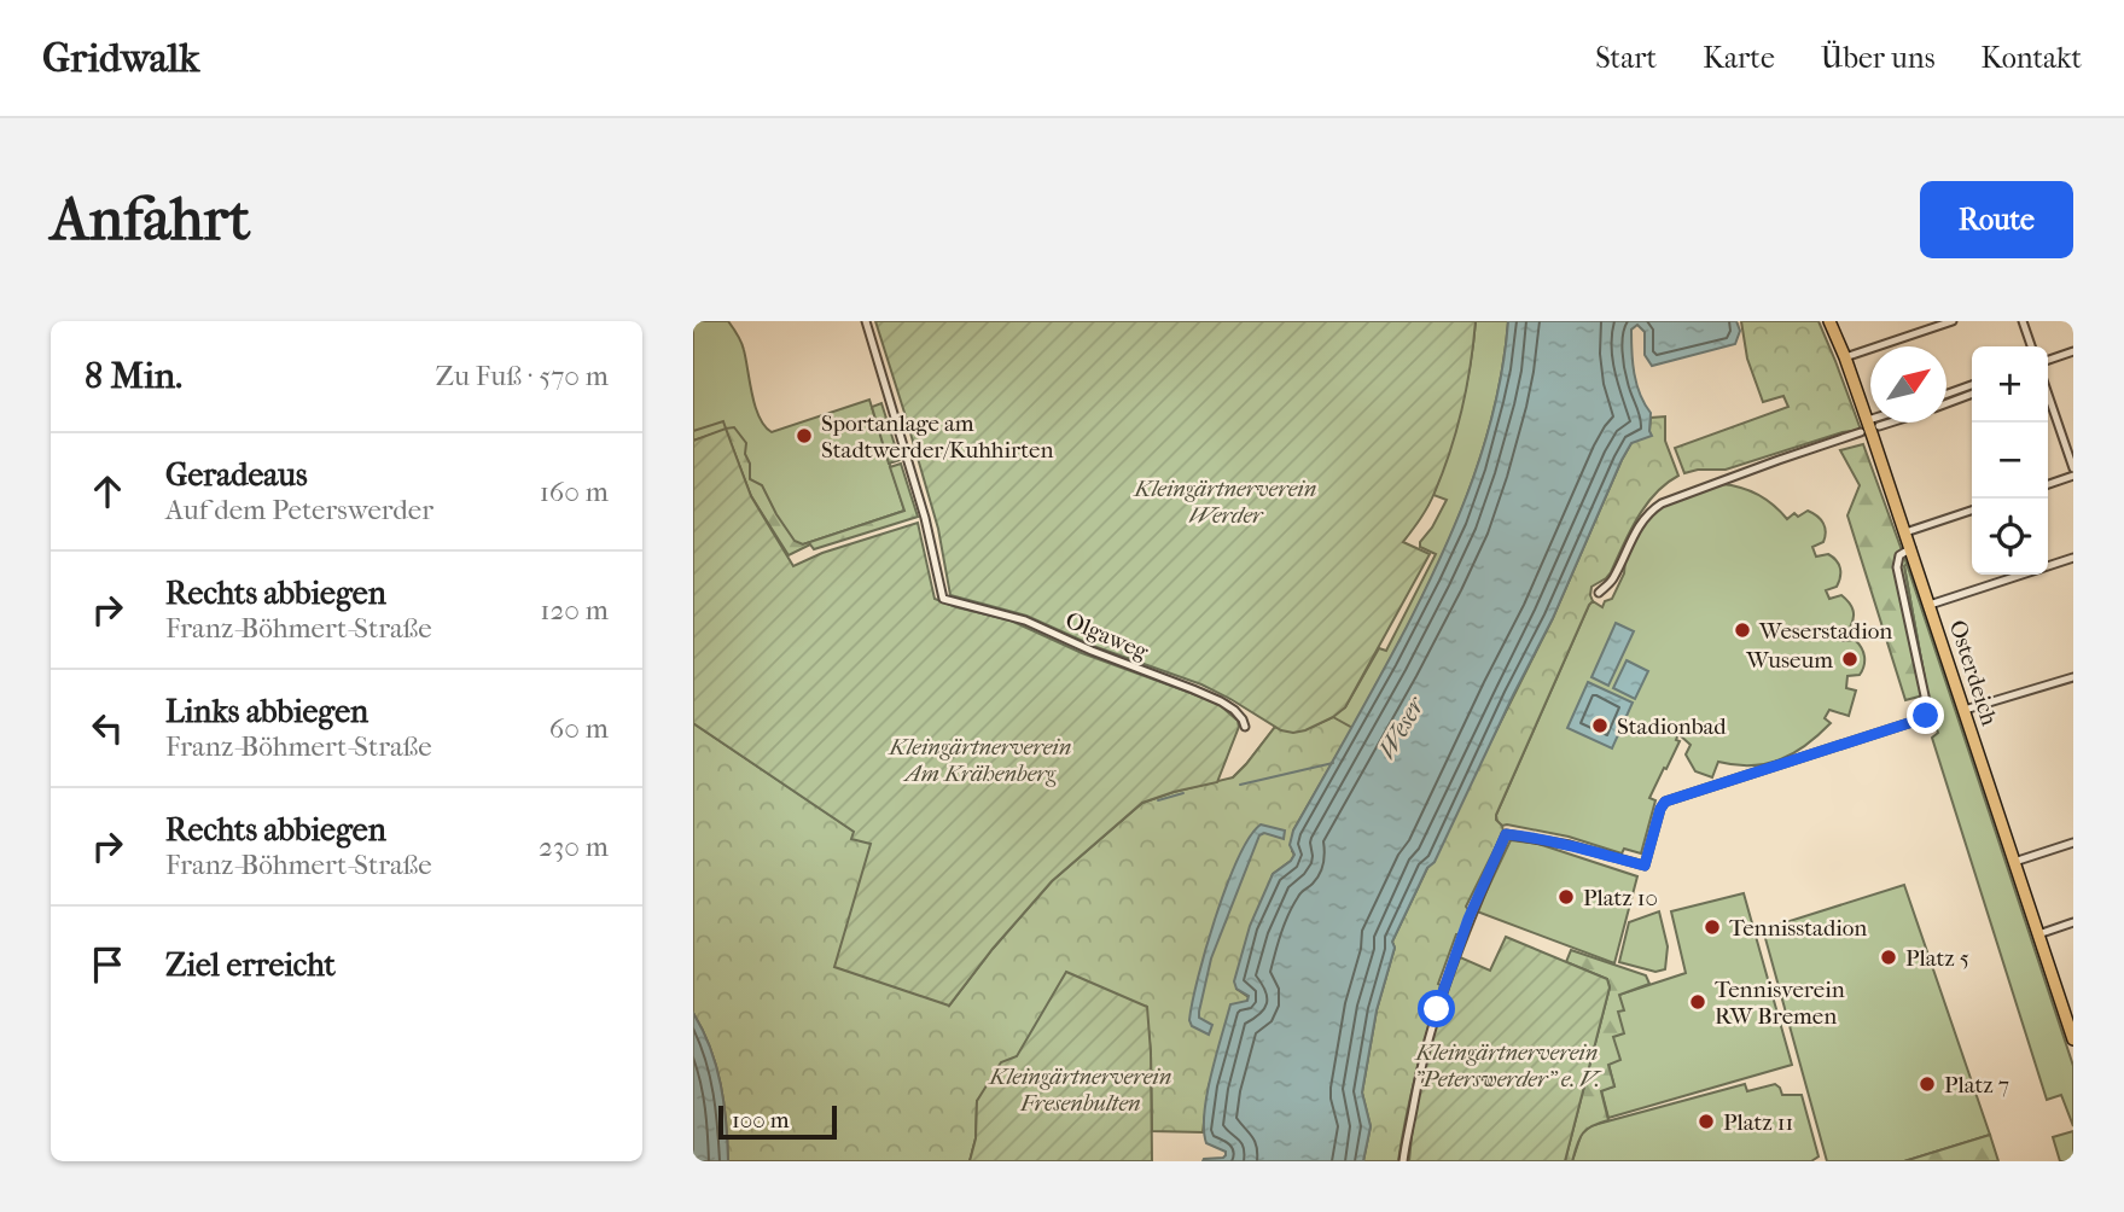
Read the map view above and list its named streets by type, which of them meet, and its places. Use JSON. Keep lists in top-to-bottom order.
{
  "streets": {
    "main road": ["Osterdeich"],
    "street": ["Olgaweg"]
  },
  "water": ["Weser"],
  "parks": [
    "Kleingärtnerverein Werder",
    "Kleingärtnerverein Am Krähenberg",
    "Kleingärtnerverein \"Peterswerder\" e. V.",
    "Kleingärtnerverein Fresenbulten"
  ],
  "places": [
    "Sportanlage am Stadtwerder/Kuhhirten",
    "Weserstadion",
    "Wuseum",
    "Stadionbad",
    "Platz 10",
    "Tennisstadion",
    "Platz 5",
    "Tennisverein RW Bremen",
    "Platz 7",
    "Platz 11"
  ],
  "scale_bar": "100 m",
  "north": "top right",
  "page": {
    "header": "Gridwalk",
    "nav": [
      "Start",
      "Karte",
      "Über uns",
      "Kontakt"
    ],
    "buttons": "Route",
    "title": "Anfahrt",
    "heading": ["8 Min.", "Zu Fuß · 570 m"],
    "map_buttons": ["+", "−"],
    "list": [
      ["Geradeaus", "Auf dem Peterswerder", "160 m"],
      ["Rechts abbiegen", "Franz-Böhmert-Straße", "120 m"],
      ["Links abbiegen", "Franz-Böhmert-Straße", "60 m"],
      ["Rechts abbiegen", "Franz-Böhmert-Straße", "230 m"],
      "Ziel erreicht"
    ],
    "scale": "100 m"
  }
}
